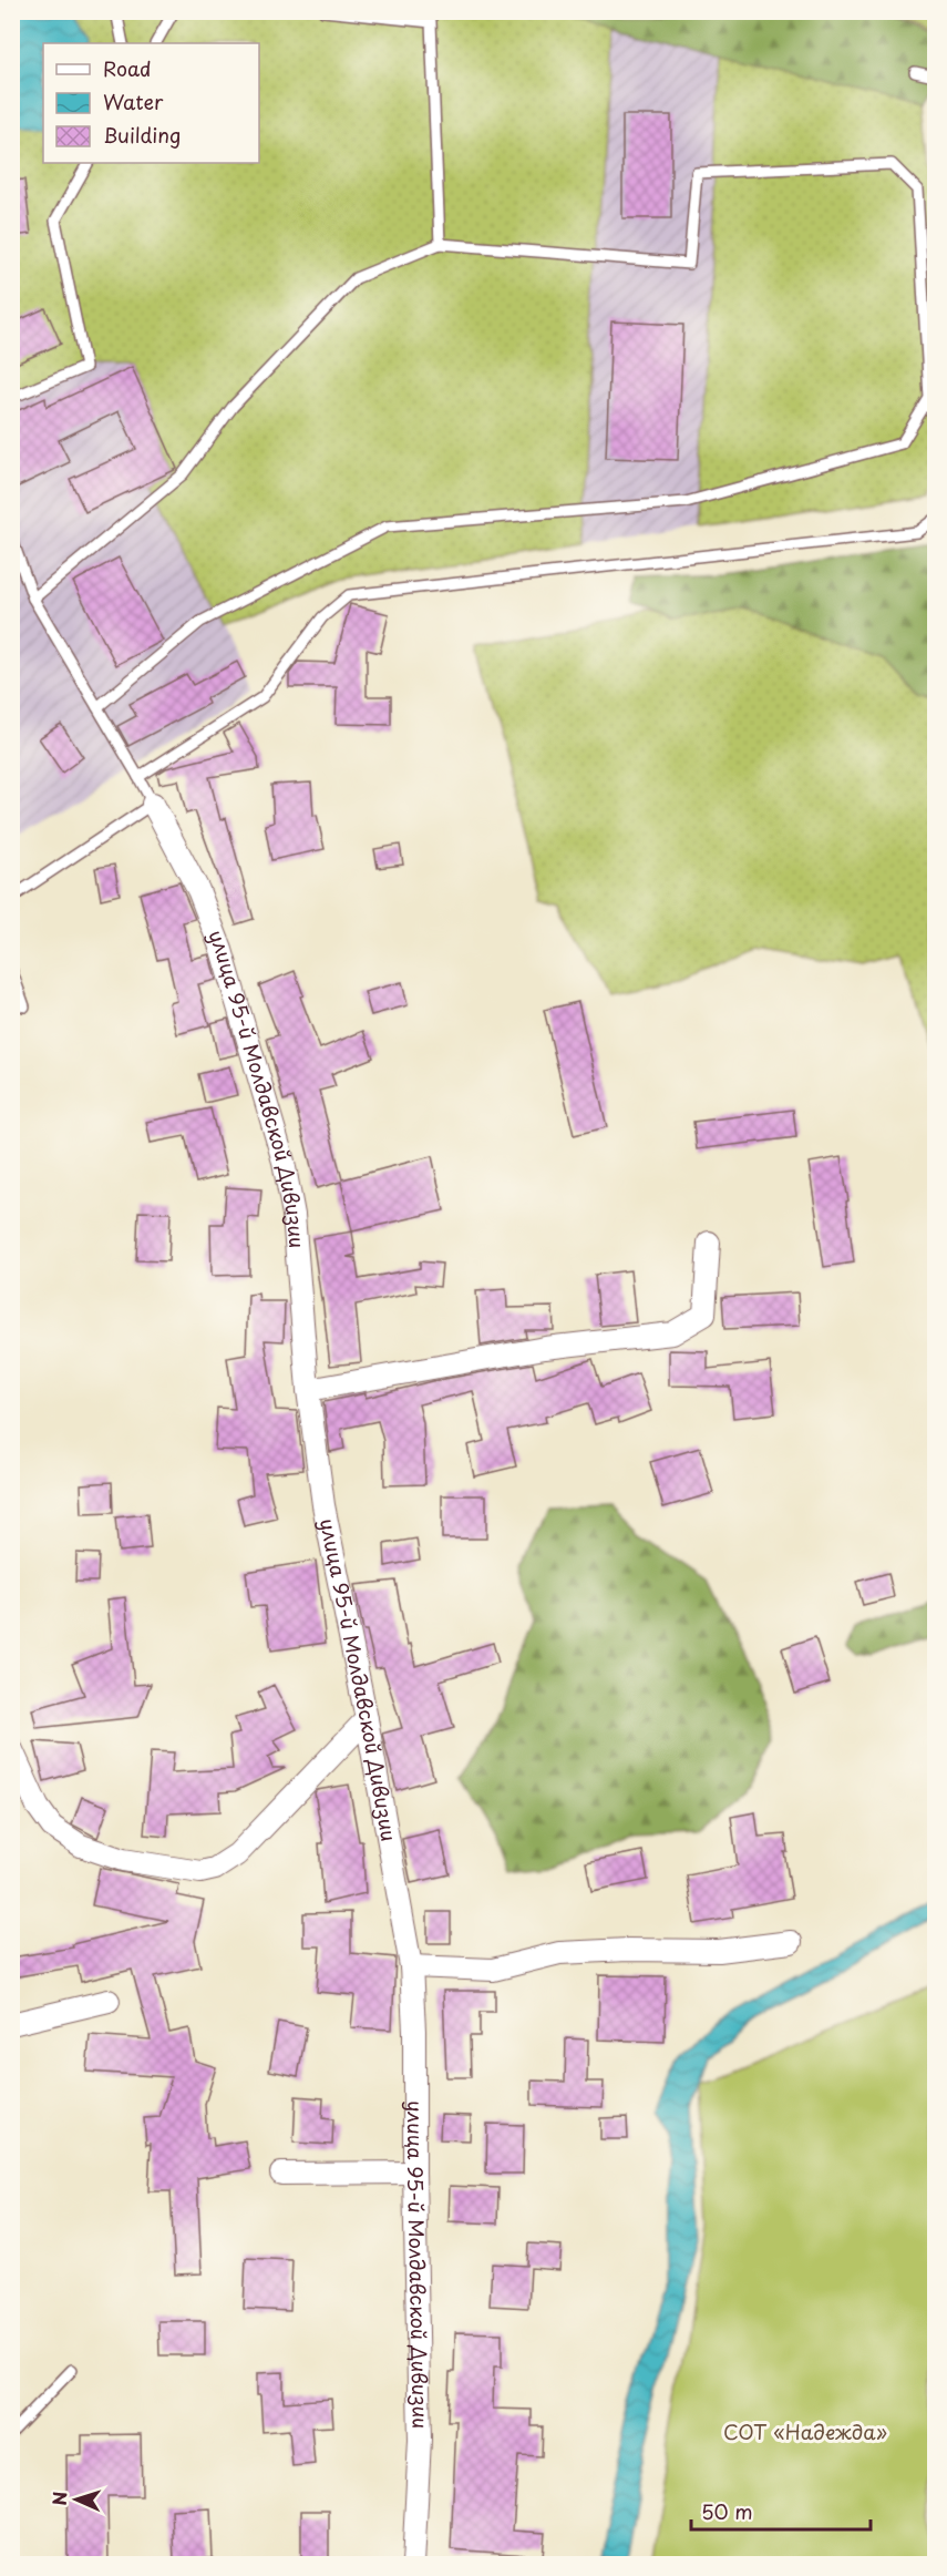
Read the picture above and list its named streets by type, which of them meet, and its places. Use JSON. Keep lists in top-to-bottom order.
{
  "streets": {
    "street": ["улица 95-й Молдавской Дивизии"]
  },
  "parks": ["СОТ «Надежда»"],
  "legend": ["Road", "Water", "Building"],
  "scale_bar": "50 m",
  "north": "left"
}
